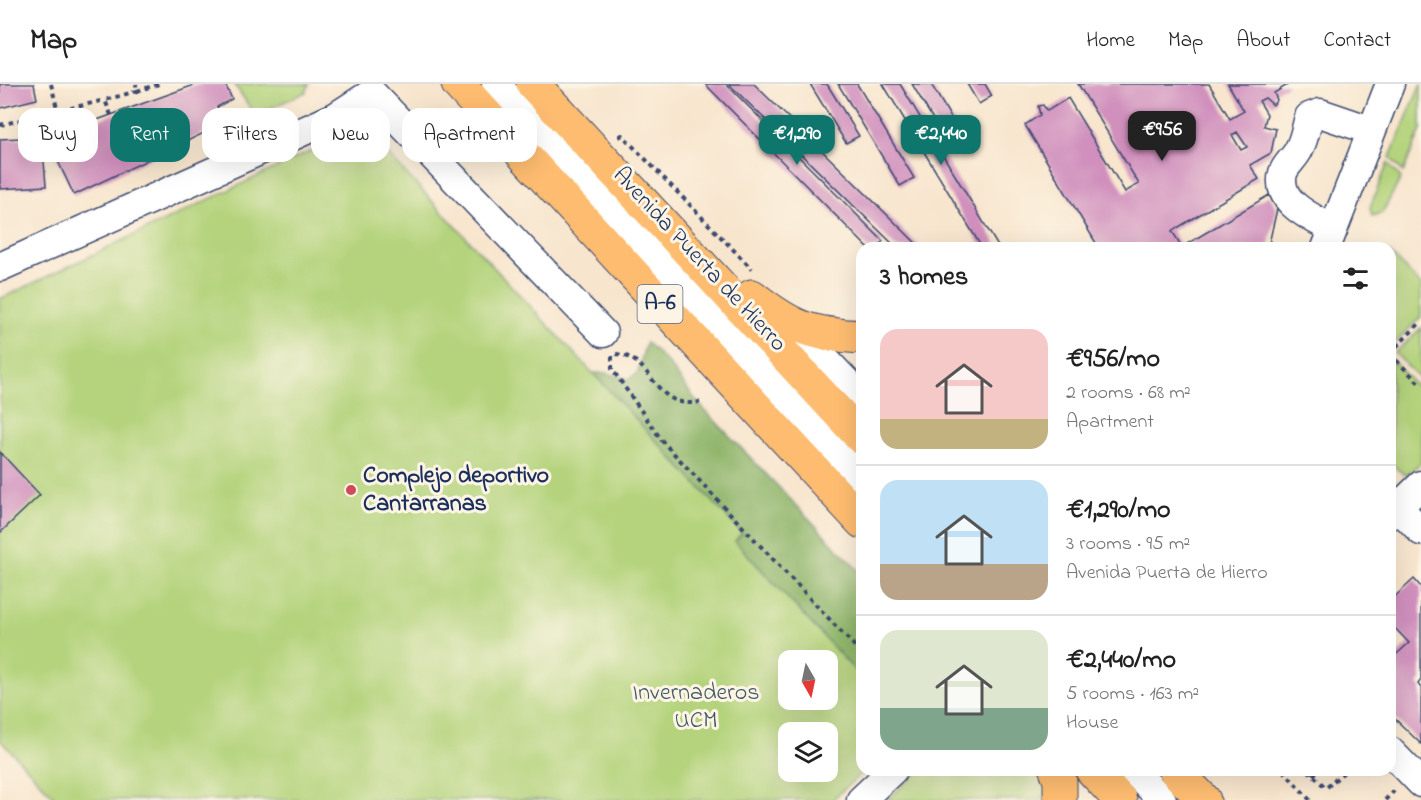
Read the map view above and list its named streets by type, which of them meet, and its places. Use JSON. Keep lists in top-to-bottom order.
{
  "streets": {
    "highway": ["Avenida Puerta de Hierro", "A-6"]
  },
  "parks": ["Invernaderos UCM"],
  "places": ["Complejo deportivo Cantarranas"],
  "north": "bottom",
  "page": {
    "header": "Map",
    "nav": [
      "Home",
      "Map",
      "About",
      "Contact"
    ],
    "chip": [
      "Buy",
      "Rent",
      "Filters",
      "New",
      "Apartment"
    ],
    "price": ["€956", "€1,290", "€2,440"],
    "heading": "3 homes",
    "list": [
      {
        "name": "€956/mo",
        "note": "2 rooms · 68 m² · Apartment"
      },
      {
        "name": "€1,290/mo",
        "note": "3 rooms · 95 m² · Avenida Puerta de Hierro"
      },
      {
        "name": "€2,440/mo",
        "note": "5 rooms · 163 m² · House"
      }
    ]
  }
}
